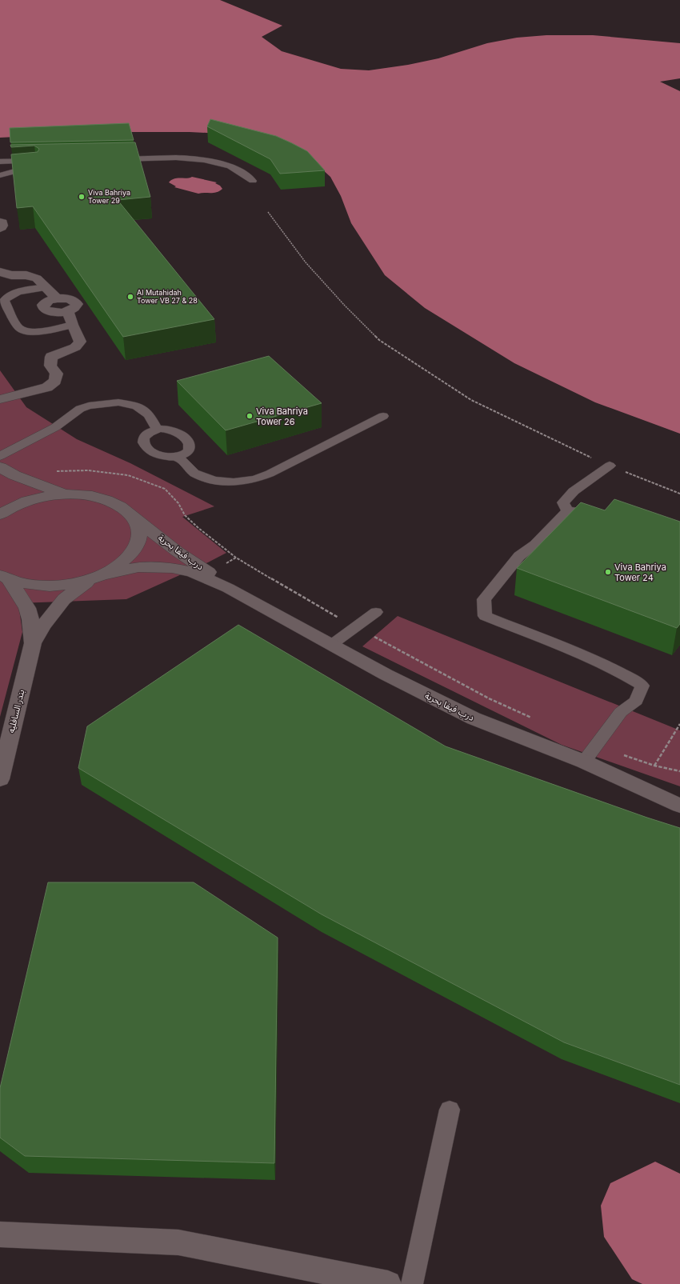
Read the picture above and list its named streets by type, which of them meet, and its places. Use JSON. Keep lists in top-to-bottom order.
{
  "streets": {
    "street": ["درب فيفا بحرية", "بندر السافليه"]
  },
  "crossings": [
    ["درب فيفا بحرية", "بندر السافليه"]
  ],
  "places": [
    "Viva Bahriya Tower 29",
    "Al Mutahidah Tower VB 27 & 28",
    "Viva Bahriya Tower 26",
    "Viva Bahriya Tower 24"
  ]
}
